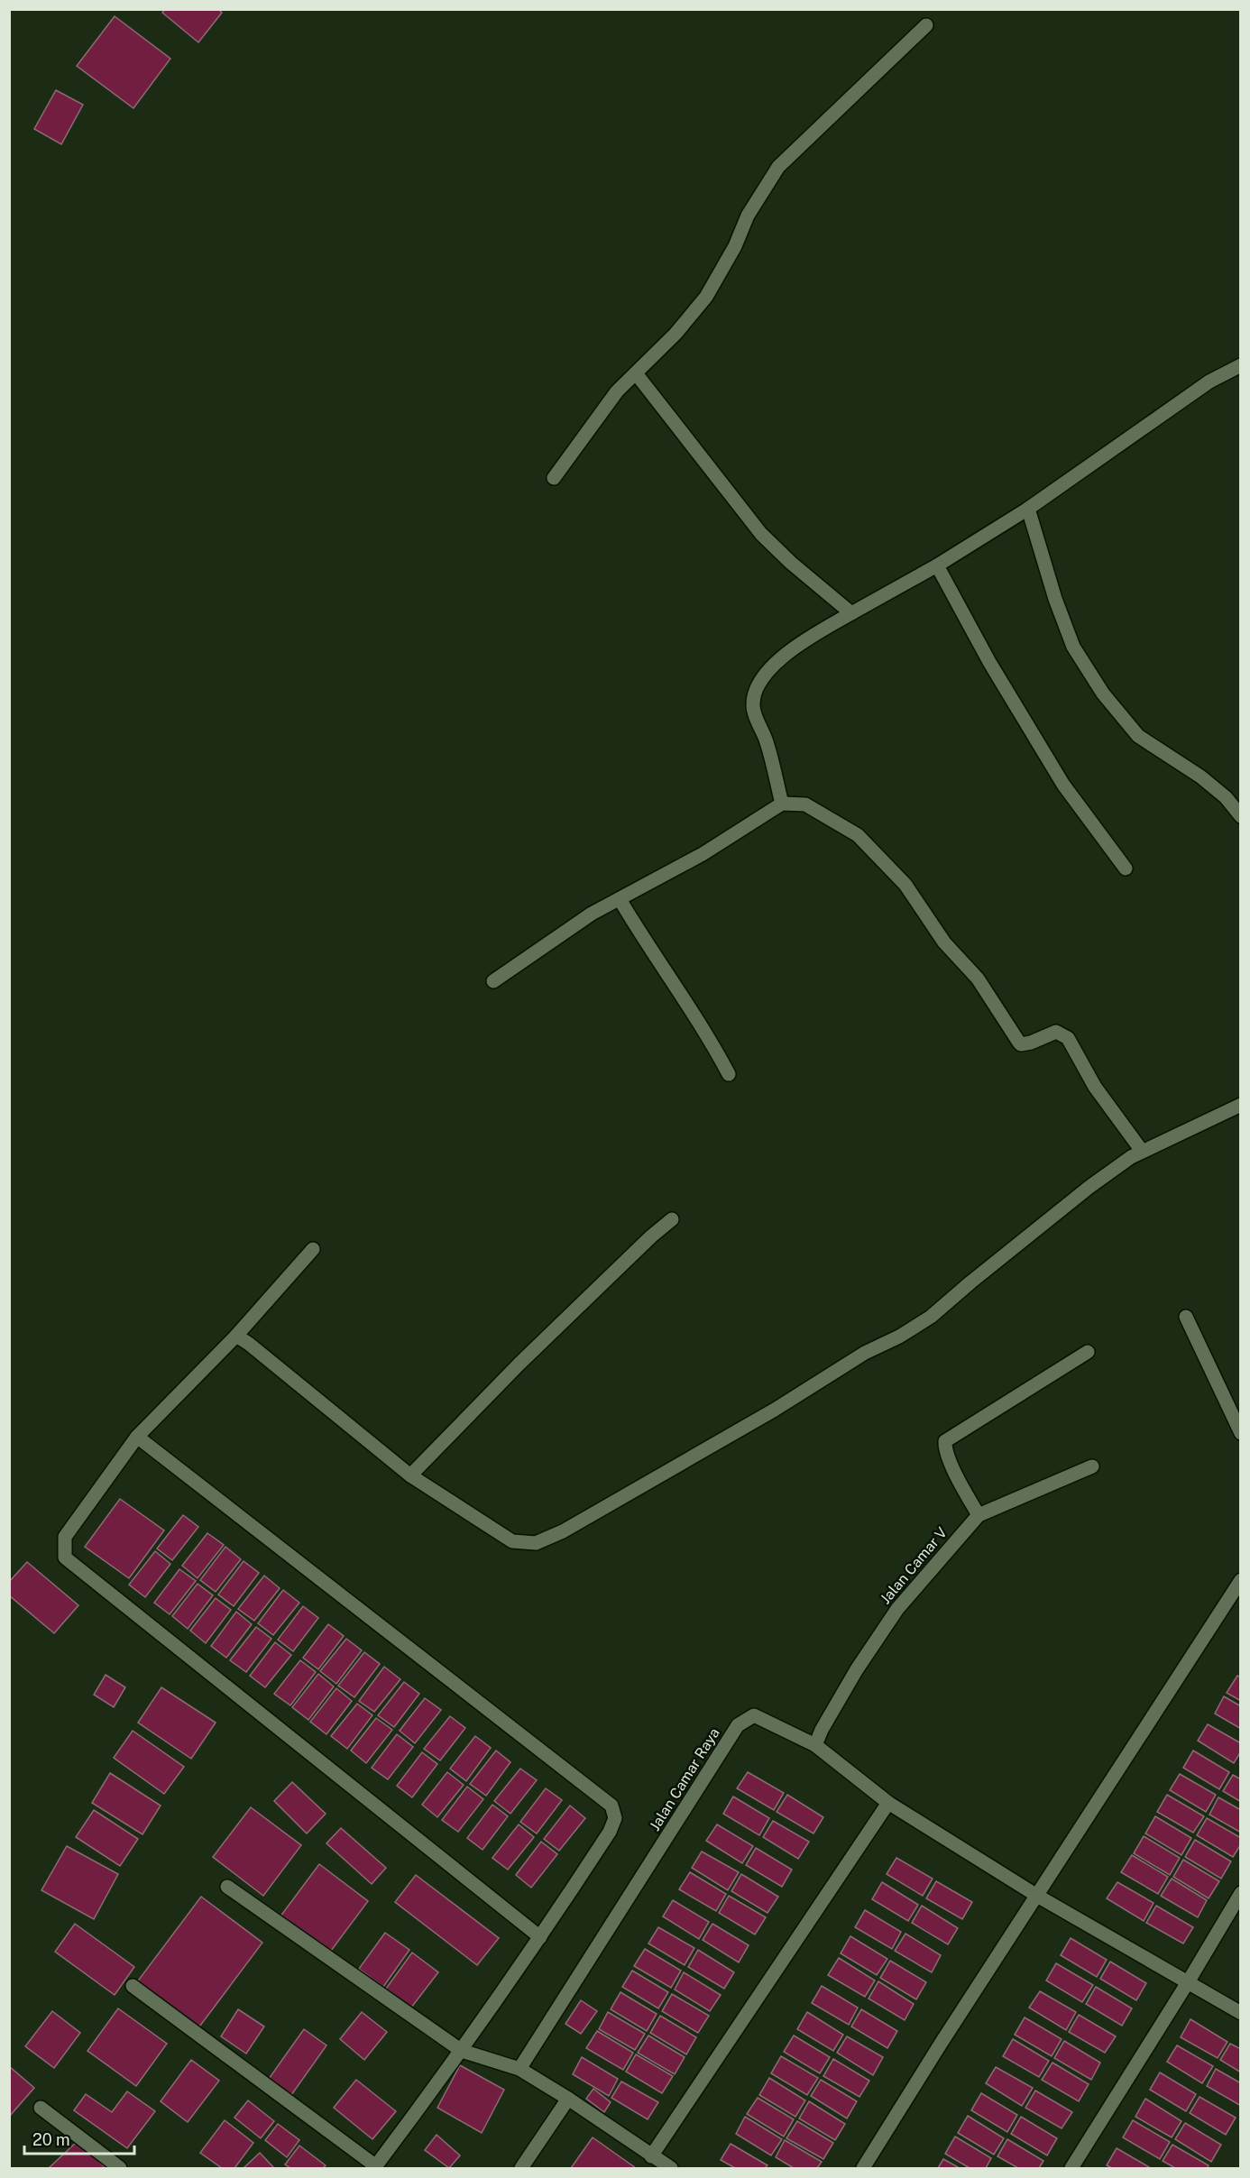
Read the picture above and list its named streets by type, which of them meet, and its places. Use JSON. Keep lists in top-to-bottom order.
{
  "streets": {
    "street": ["Jalan Camar V", "Jalan Camar Raya"]
  },
  "crossings": [
    ["Jalan Camar V", "Jalan Camar Raya"]
  ],
  "scale_bar": "20 m"
}
